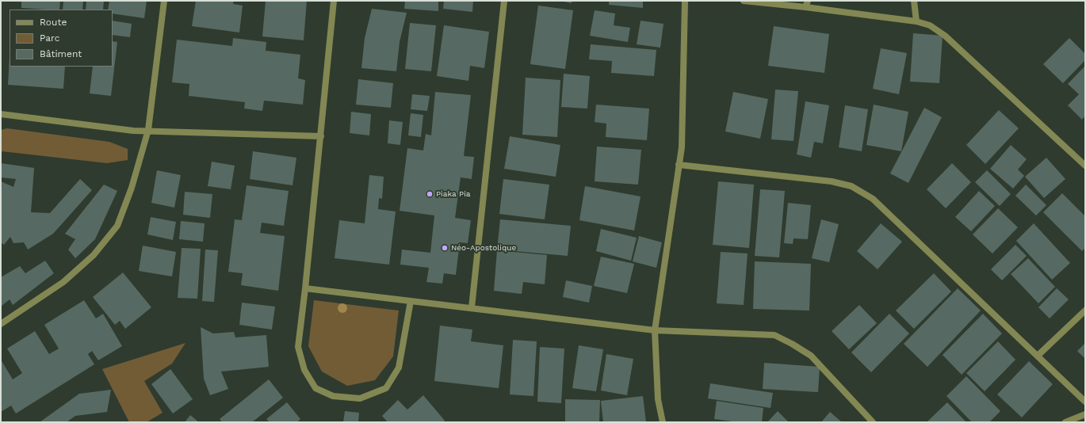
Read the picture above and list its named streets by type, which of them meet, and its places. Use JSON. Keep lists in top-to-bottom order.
{
  "places": ["Piaka Pia", "Néo-Apostolique"],
  "legend": ["Route", "Parc", "Bâtiment"]
}
